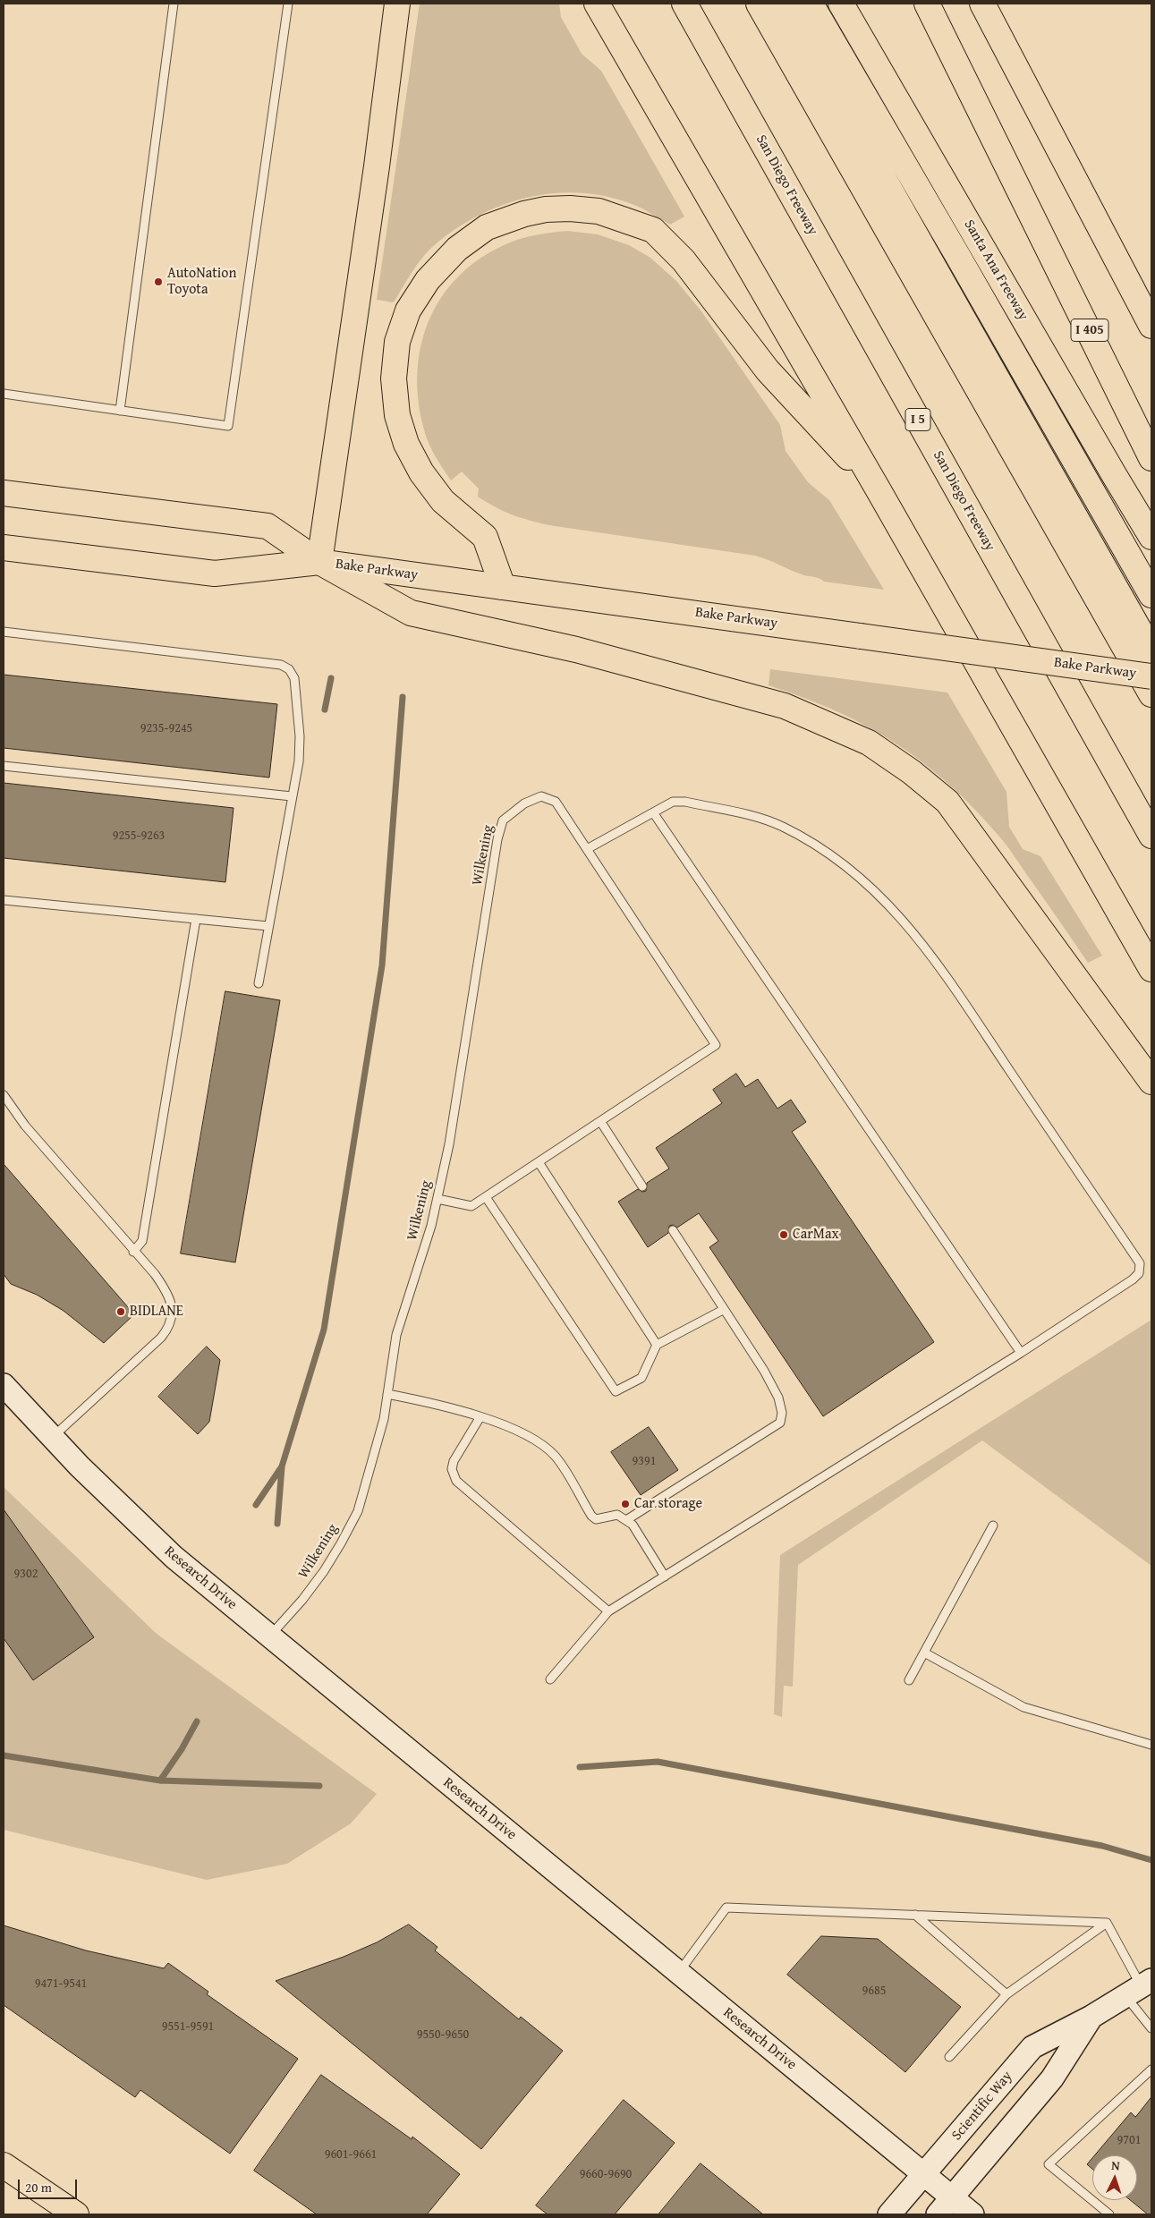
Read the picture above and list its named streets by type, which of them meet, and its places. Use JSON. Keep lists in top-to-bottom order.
{
  "streets": {
    "main road": [
      "San Diego Freeway",
      "Santa Ana Freeway",
      "I 405",
      "I 5",
      "Bake Parkway",
      "Research Drive",
      "Scientific Way"
    ],
    "lane": ["Wilkening"]
  },
  "crossings": [
    ["Wilkening", "Research Drive"],
    ["Research Drive", "Scientific Way"]
  ],
  "places": [
    "AutoNation Toyota",
    "CarMax",
    "BIDLANE",
    "Car storage"
  ],
  "house_numbers": [
    "9235-9245",
    "9255-9263",
    "9391",
    "9302",
    "9471-9541",
    "9685",
    "9551-9591",
    "9550-9650",
    "9701",
    "9601-9661",
    "9660-9690"
  ],
  "scale_bar": "20 m",
  "north": "top"
}
